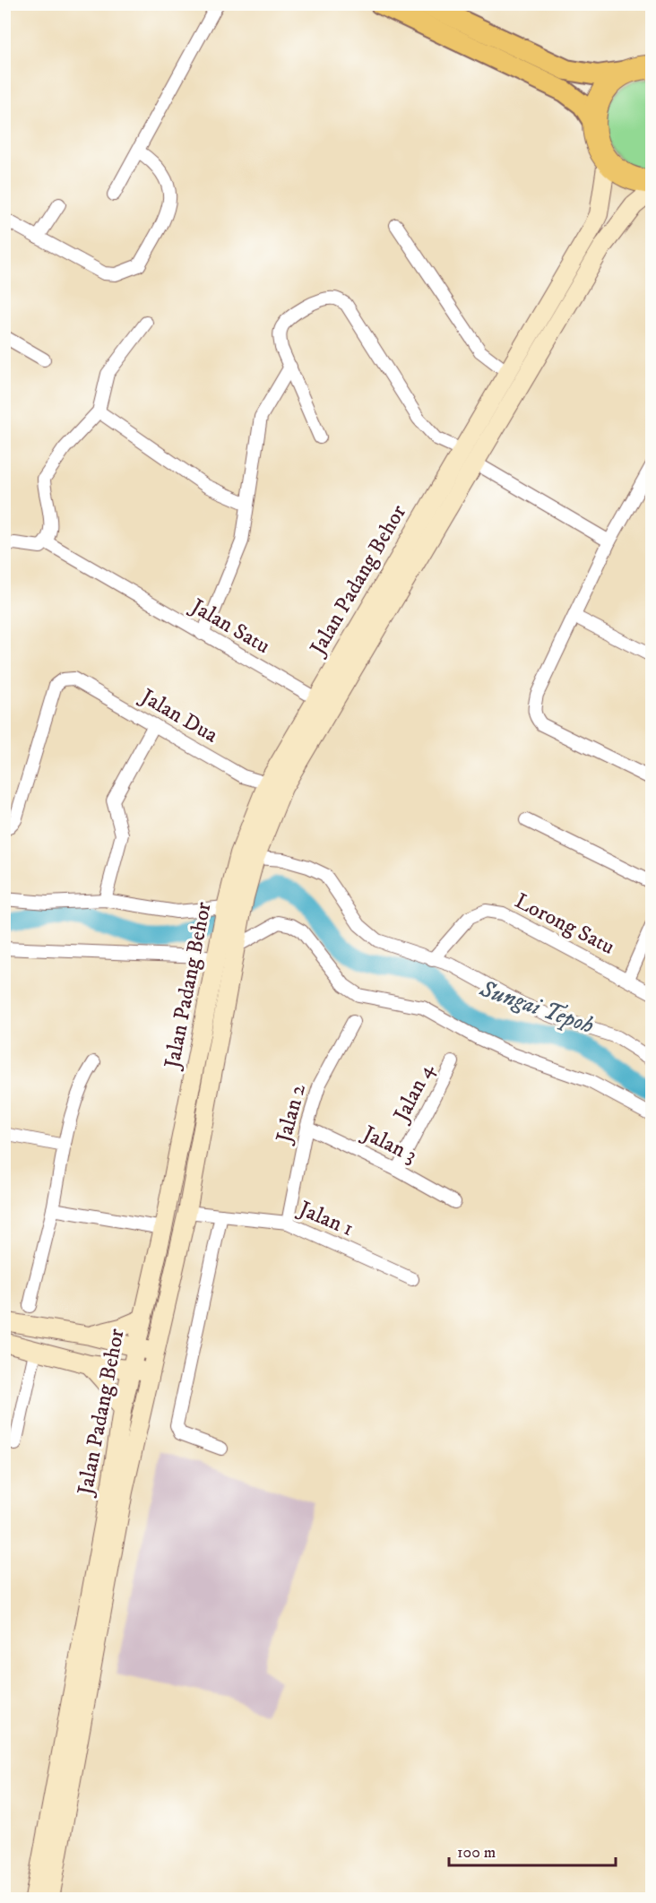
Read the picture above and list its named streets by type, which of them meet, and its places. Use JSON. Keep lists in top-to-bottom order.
{
  "streets": {
    "main road": ["Jalan Padang Behor"],
    "street": [
      "Jalan Satu",
      "Jalan Dua",
      "Lorong Satu",
      "Jalan 4",
      "Jalan 2",
      "Jalan 3",
      "Jalan 1"
    ]
  },
  "crossings": [
    ["Jalan Padang Behor", "Jalan Satu"],
    ["Jalan Padang Behor", "Jalan Dua"],
    ["Jalan Padang Behor", "Jalan 1"],
    ["Jalan 4", "Jalan 3"],
    ["Jalan 2", "Jalan 3"],
    ["Jalan 2", "Jalan 1"]
  ],
  "water": ["Sungai Tepoh"],
  "scale_bar": "100 m"
}
